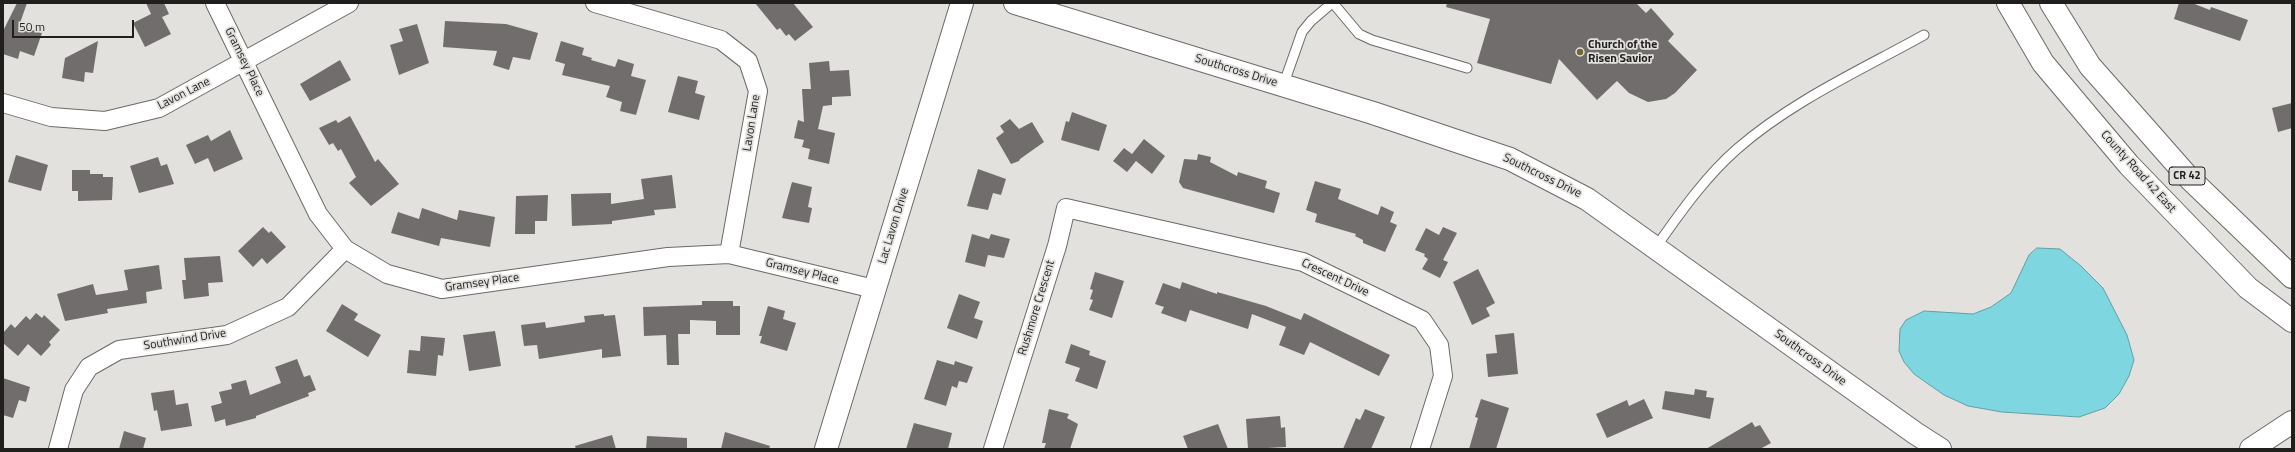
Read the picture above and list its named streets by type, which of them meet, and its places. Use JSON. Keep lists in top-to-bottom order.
{
  "streets": {
    "main road": [
      "Southcross Drive",
      "County Road 42 East",
      "CR 42",
      "Lac Lavon Drive"
    ],
    "street": [
      "Gramsey Place",
      "Lavon Lane",
      "Crescent Drive",
      "Rushmore Crescent",
      "Southwind Drive"
    ]
  },
  "crossings": [
    ["Gramsey Place", "Lavon Lane"],
    ["Gramsey Place", "Lac Lavon Drive"],
    ["Gramsey Place", "Southwind Drive"],
    ["Crescent Drive", "Rushmore Crescent"]
  ],
  "places": ["Church of the Risen Savior"],
  "scale_bar": "50 m"
}
